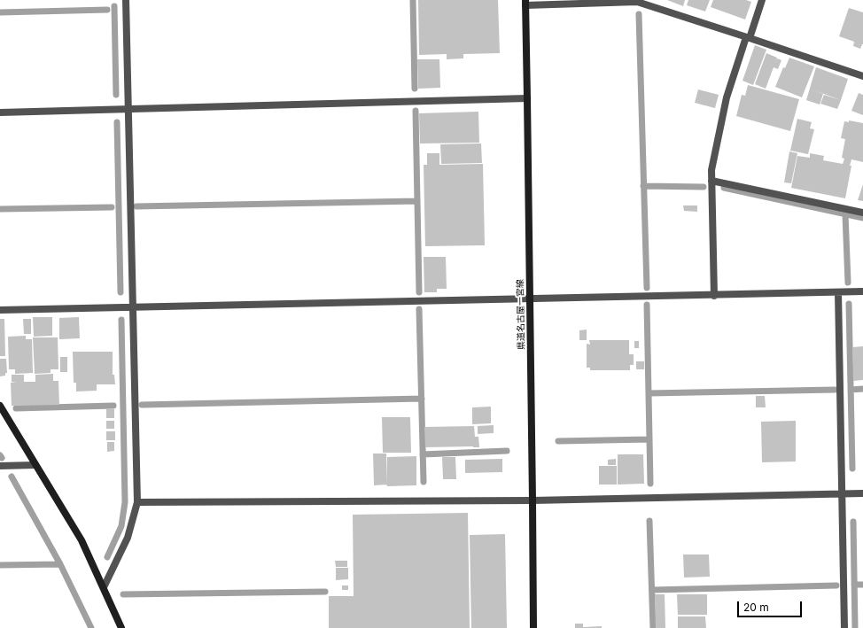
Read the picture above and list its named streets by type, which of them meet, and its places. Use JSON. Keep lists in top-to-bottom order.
{
  "streets": {
    "main road": ["県道名古屋一宮線"]
  },
  "scale_bar": "20 m"
}
